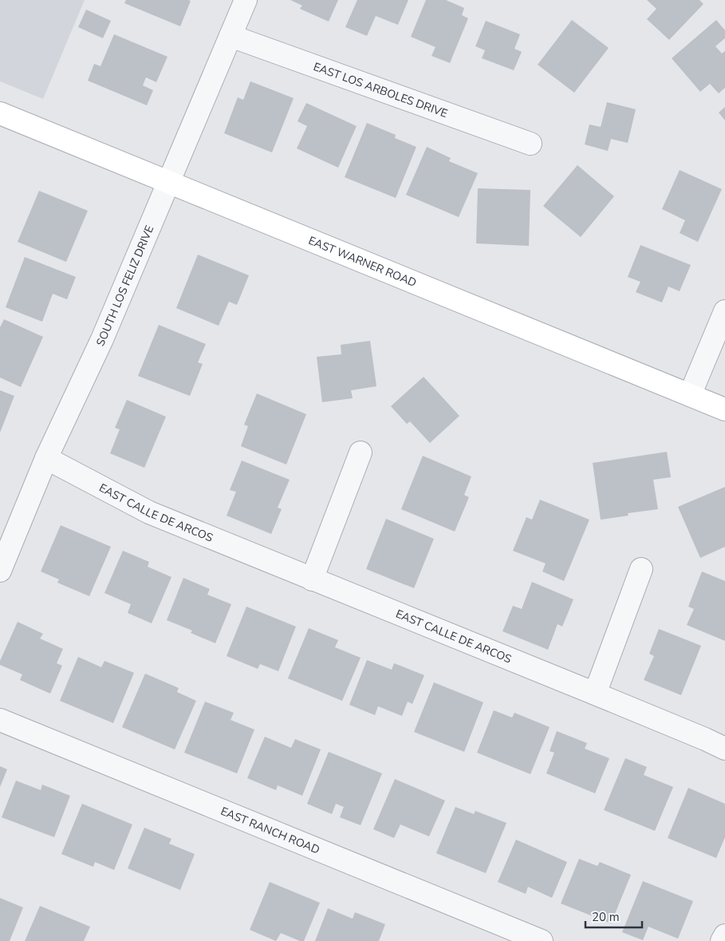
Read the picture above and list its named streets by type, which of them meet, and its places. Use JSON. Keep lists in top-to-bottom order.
{
  "streets": {
    "main road": ["EAST WARNER ROAD"],
    "street": [
      "EAST LOS ARBOLES DRIVE",
      "SOUTH LOS FELIZ DRIVE",
      "EAST CALLE DE ARCOS",
      "EAST RANCH ROAD"
    ]
  },
  "crossings": [
    ["EAST LOS ARBOLES DRIVE", "SOUTH LOS FELIZ DRIVE"],
    ["EAST WARNER ROAD", "SOUTH LOS FELIZ DRIVE"],
    ["SOUTH LOS FELIZ DRIVE", "EAST CALLE DE ARCOS"]
  ],
  "scale_bar": "20 m"
}
